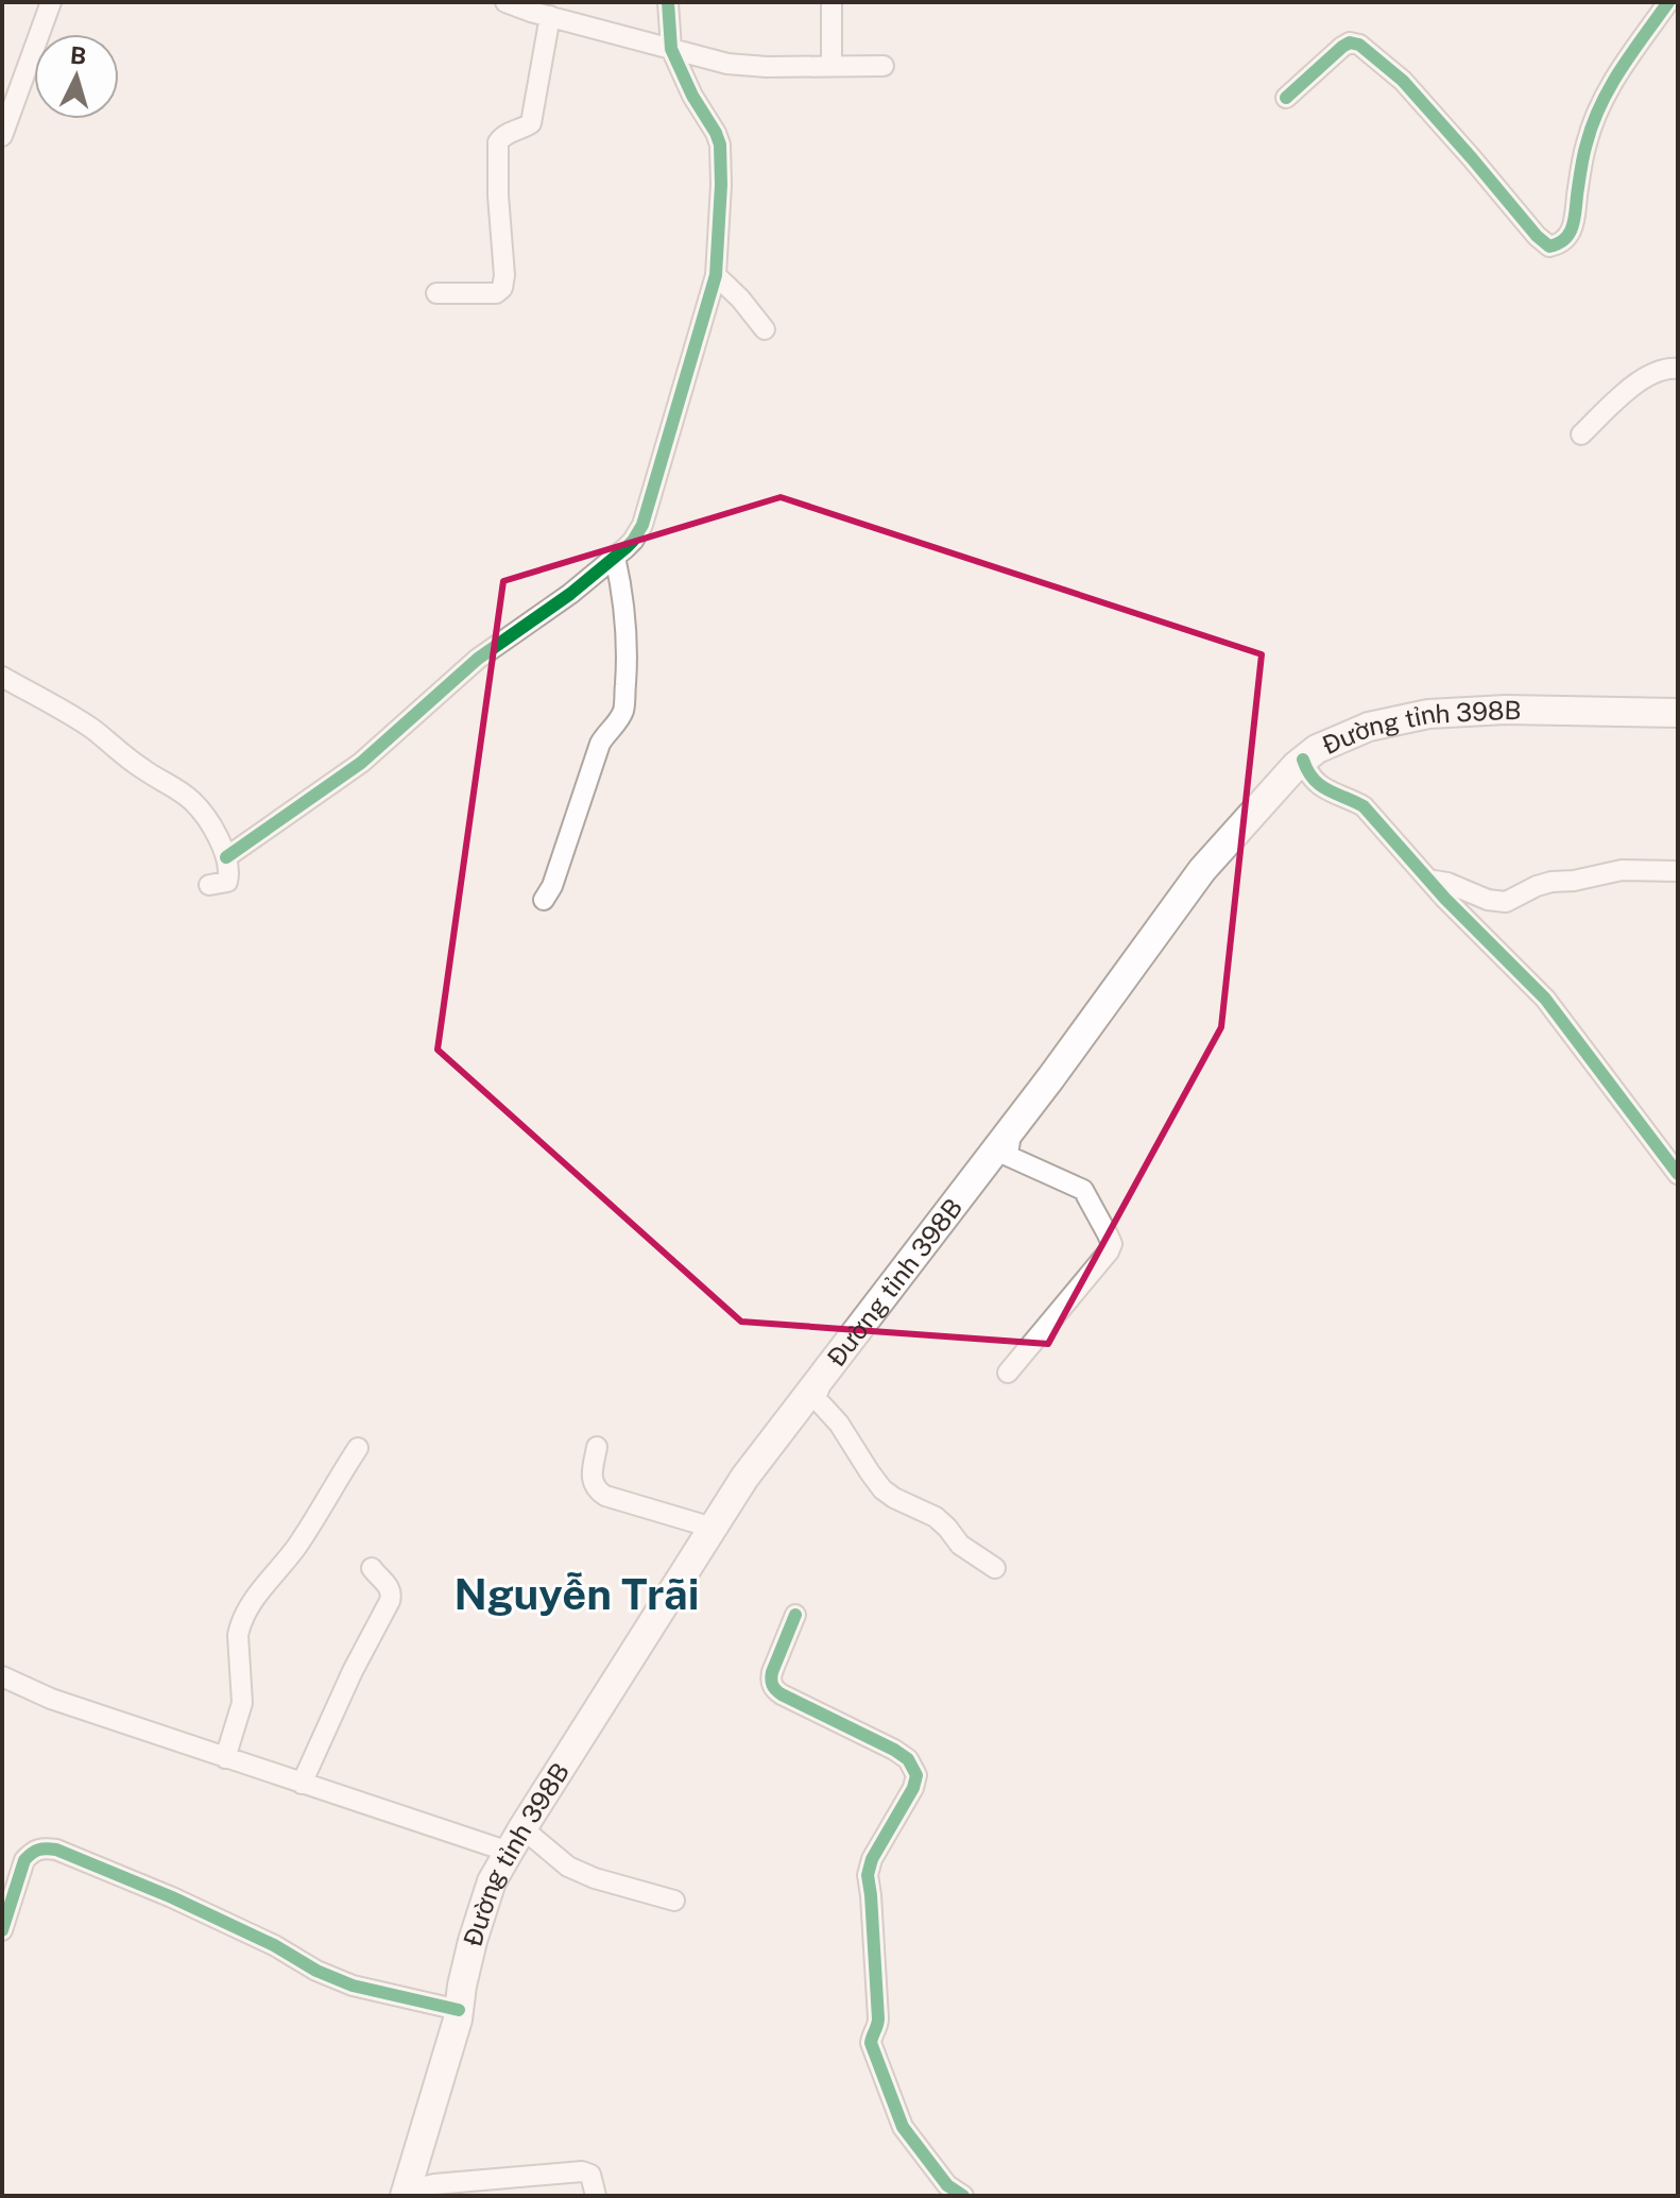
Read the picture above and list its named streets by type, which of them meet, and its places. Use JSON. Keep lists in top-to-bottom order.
{
  "streets": {
    "main road": ["Đường tỉnh 398B"]
  },
  "districts": ["Nguyễn Trãi"],
  "north": "top"
}
